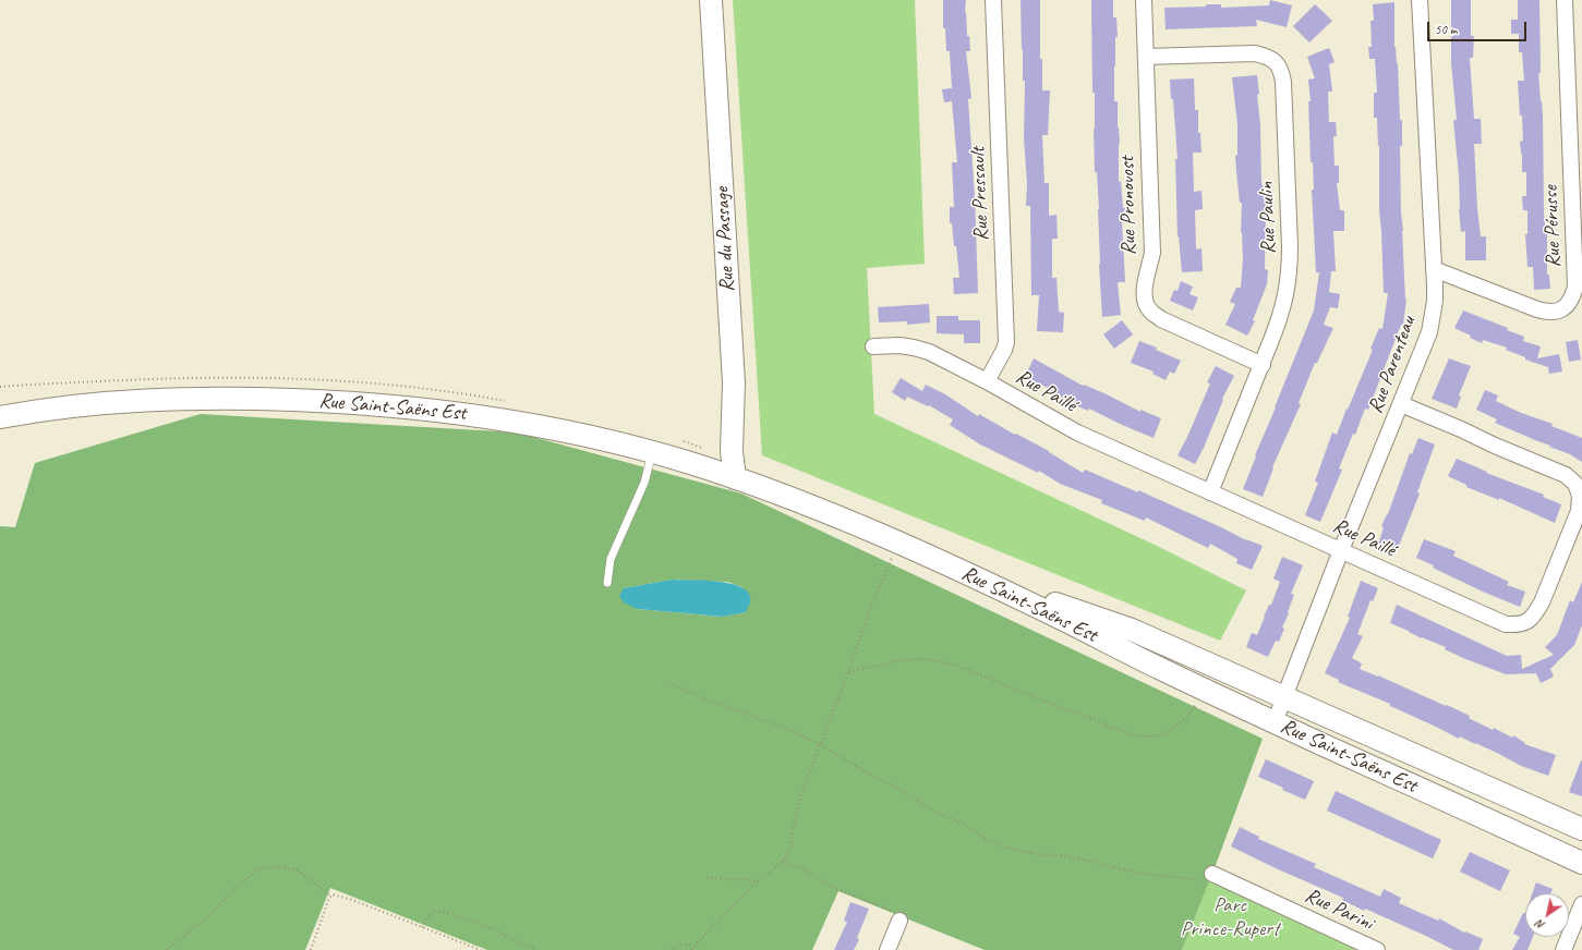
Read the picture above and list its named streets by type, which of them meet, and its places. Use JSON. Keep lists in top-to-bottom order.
{
  "streets": {
    "main road": ["Rue du Passage", "Rue Saint-Saëns Est"],
    "street": [
      "Rue Pressault",
      "Rue Pronovost",
      "Rue Paulin",
      "Rue Pérusse",
      "Rue Parenteau",
      "Rue Paillé",
      "Rue Parini"
    ]
  },
  "crossings": [
    ["Rue Pressault", "Rue Paillé"],
    ["Rue Pronovost", "Rue Paulin"],
    ["Rue Paulin", "Rue Paillé"],
    ["Rue Pérusse", "Rue Parenteau"],
    ["Rue du Passage", "Rue Saint-Saëns Est"],
    ["Rue Parenteau", "Rue Paillé"],
    ["Rue Parenteau", "Rue Saint-Saëns Est"]
  ],
  "parks": ["Parc Prince-Rupert"],
  "scale_bar": "50 m",
  "north": "bottom left"
}
